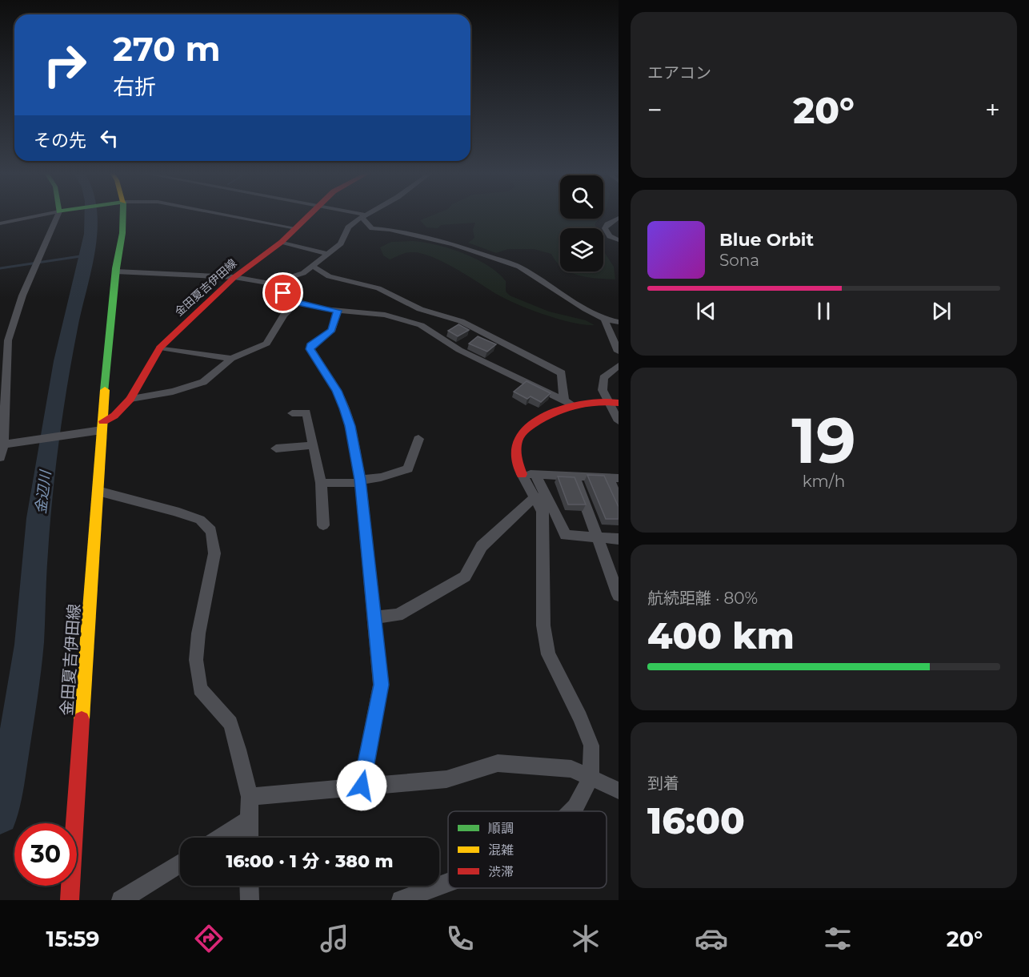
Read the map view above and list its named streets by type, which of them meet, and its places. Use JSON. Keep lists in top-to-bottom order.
{
  "streets": {
    "main road": ["金田夏吉伊田線"]
  },
  "water": ["金辺川"],
  "legend": ["順調", "混雑", "渋滞"],
  "page": {
    "tile": [
      "エアコン",
      ["19", "km/h"],
      ["航続距離 · 80%", "400 km"],
      ["到着", "16:00"]
    ],
    "turn": ["270 m", "右折"],
    "heat": ["−", "20°", "+"],
    "then": "その先",
    "song": ["Blue Orbit", "Sona"],
    "limit": "30",
    "trip": "16:00 · 1 分 · 380 m",
    "tabs": ["15:59", "20°"]
  }
}
